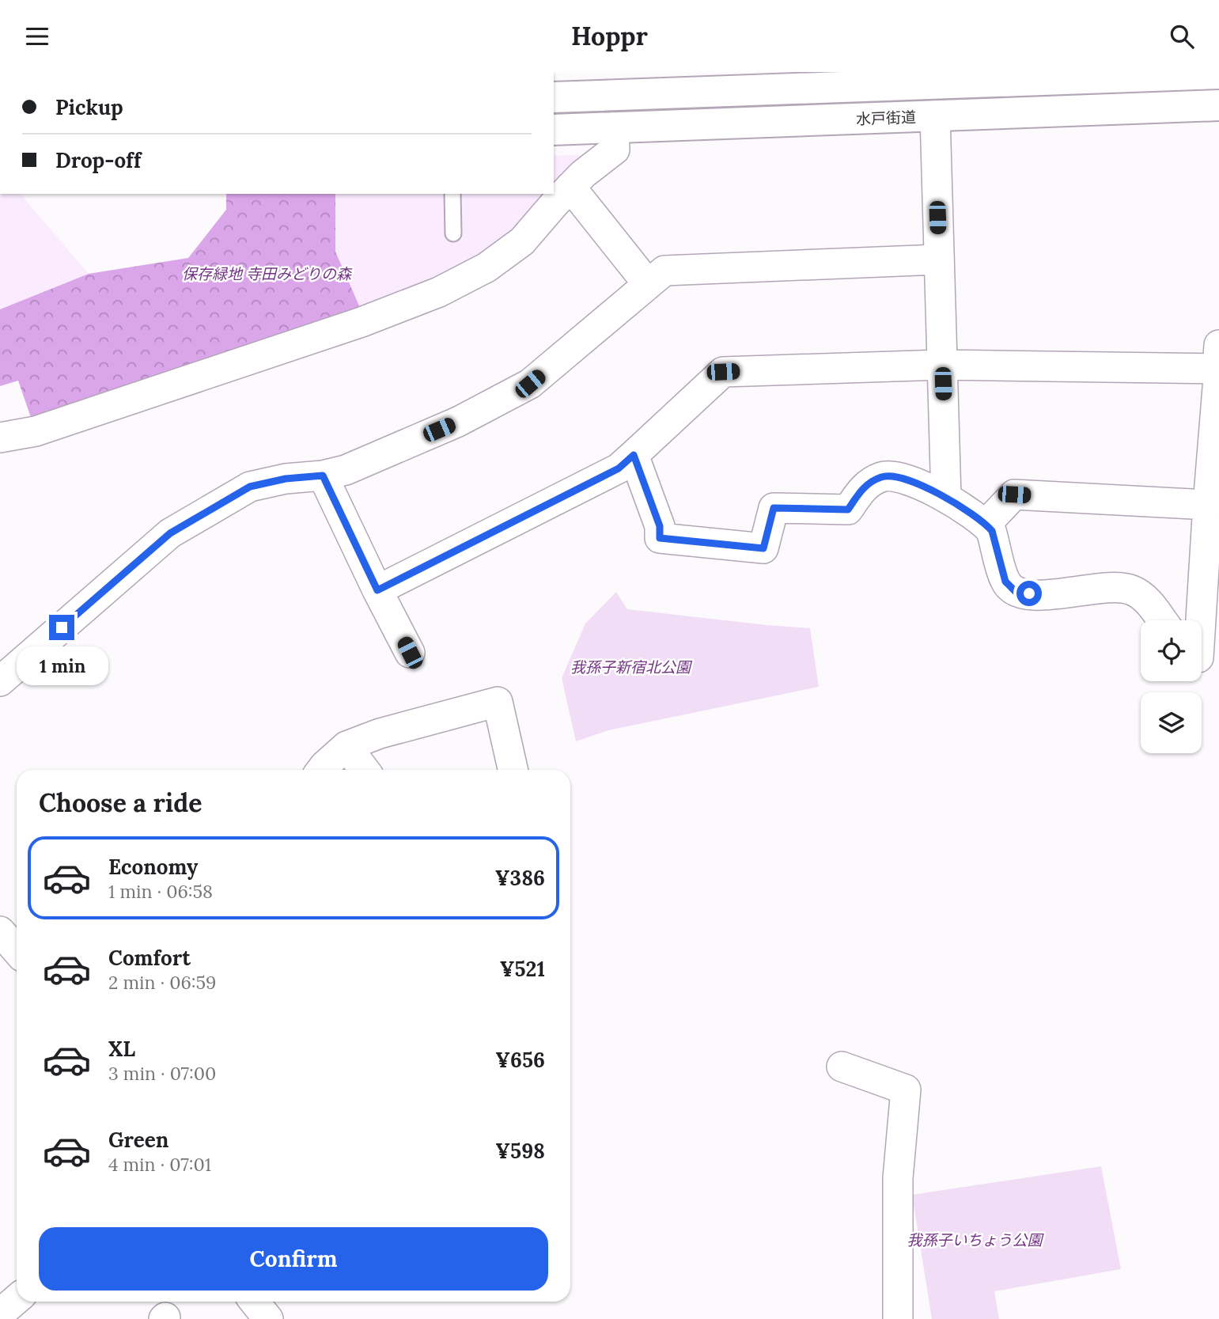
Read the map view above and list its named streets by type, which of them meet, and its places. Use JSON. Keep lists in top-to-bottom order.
{
  "streets": {
    "highway": ["水戸街道"]
  },
  "parks": ["保存緑地 寺田みどりの森", "我孫子新宿北公園", "我孫子いちょう公園"],
  "page": {
    "header": "Hoppr",
    "banner": ["Pickup", "Drop-off"],
    "bubble": "1 min",
    "heading": "Choose a ride",
    "list": [
      {
        "name": "Economy",
        "note": "1 min · 06:58",
        "value": "¥386"
      },
      {
        "name": "Comfort",
        "note": "2 min · 06:59",
        "value": "¥521"
      },
      {
        "name": "XL",
        "note": "3 min · 07:00",
        "value": "¥656"
      },
      {
        "name": "Green",
        "note": "4 min · 07:01",
        "value": "¥598"
      }
    ],
    "buttons": "Confirm"
  }
}
